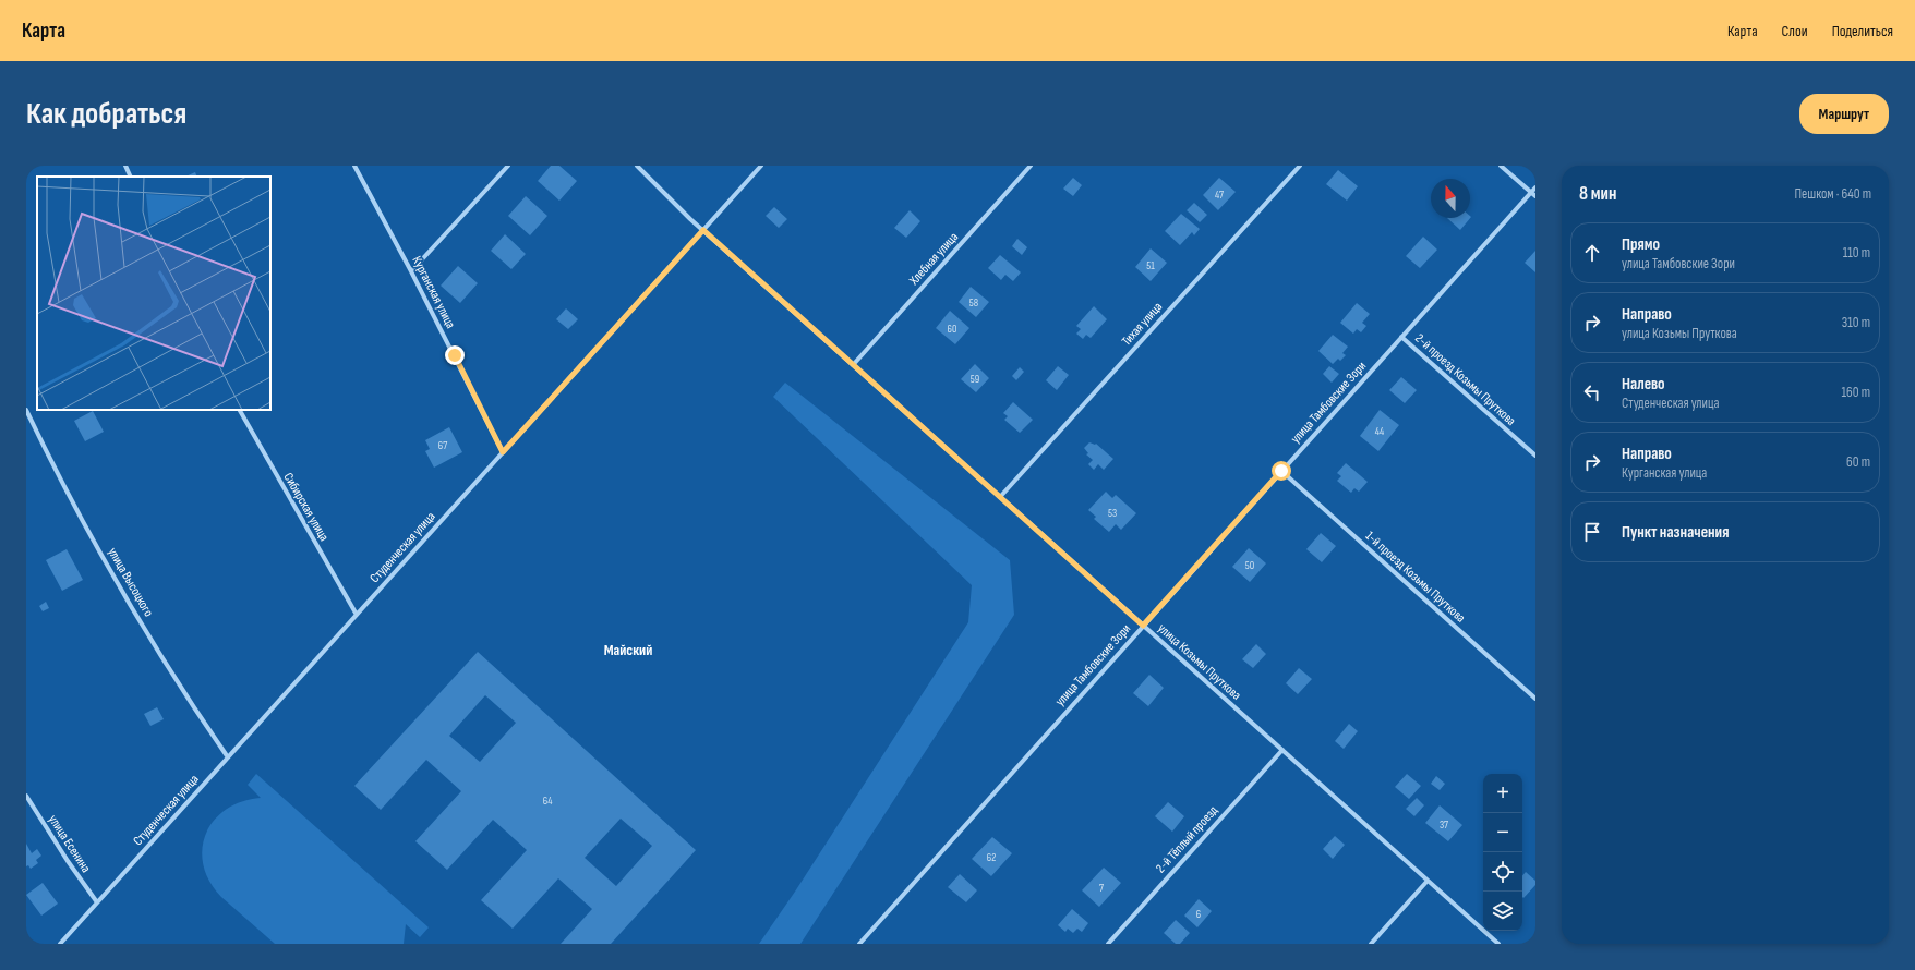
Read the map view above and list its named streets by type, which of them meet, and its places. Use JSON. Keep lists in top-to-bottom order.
{
  "streets": {
    "street": [
      "Хлебная улица",
      "Курганская улица",
      "Тихая улица",
      "2-й проезд Козьмы Пруткова",
      "улица Тамбовские Зори",
      "Сибирская улица",
      "Студенческая улица",
      "1-й проезд Козьмы Пруткова",
      "улица Высоцкого",
      "улица Козьмы Пруткова",
      "2-й Тёплый проезд",
      "улица Есенина"
    ]
  },
  "crossings": [
    ["Хлебная улица", "улица Козьмы Пруткова"],
    ["Курганская улица", "Студенческая улица"],
    ["Тихая улица", "улица Козьмы Пруткова"],
    ["2-й проезд Козьмы Пруткова", "улица Тамбовские Зори"],
    ["улица Тамбовские Зори", "1-й проезд Козьмы Пруткова"],
    ["улица Тамбовские Зори", "улица Козьмы Пруткова"],
    ["Сибирская улица", "Студенческая улица"],
    ["Студенческая улица", "улица Высоцкого"],
    ["Студенческая улица", "улица Козьмы Пруткова"],
    ["Студенческая улица", "улица Есенина"],
    ["улица Козьмы Пруткова", "2-й Тёплый проезд"]
  ],
  "districts": ["Майский"],
  "house_numbers": [
    "47",
    "51",
    "58",
    "60",
    "59",
    "44",
    "67",
    "53",
    "50",
    "64",
    "37",
    "62",
    "7",
    "6"
  ],
  "north": "top",
  "page": {
    "header": "Карта",
    "nav": ["Карта", "Слои", "Поделиться"],
    "buttons": "Маршрут",
    "title": "Как добраться",
    "heading": ["8 мин", "Пешком · 640 m"],
    "list": [
      ["Прямо", "улица Тамбовские Зори", "110 m"],
      ["Направо", "улица Козьмы Пруткова", "310 m"],
      ["Налево", "Студенческая улица", "160 m"],
      ["Направо", "Курганская улица", "60 m"],
      "Пункт назначения"
    ],
    "map_buttons": ["+", "−"]
  }
}
